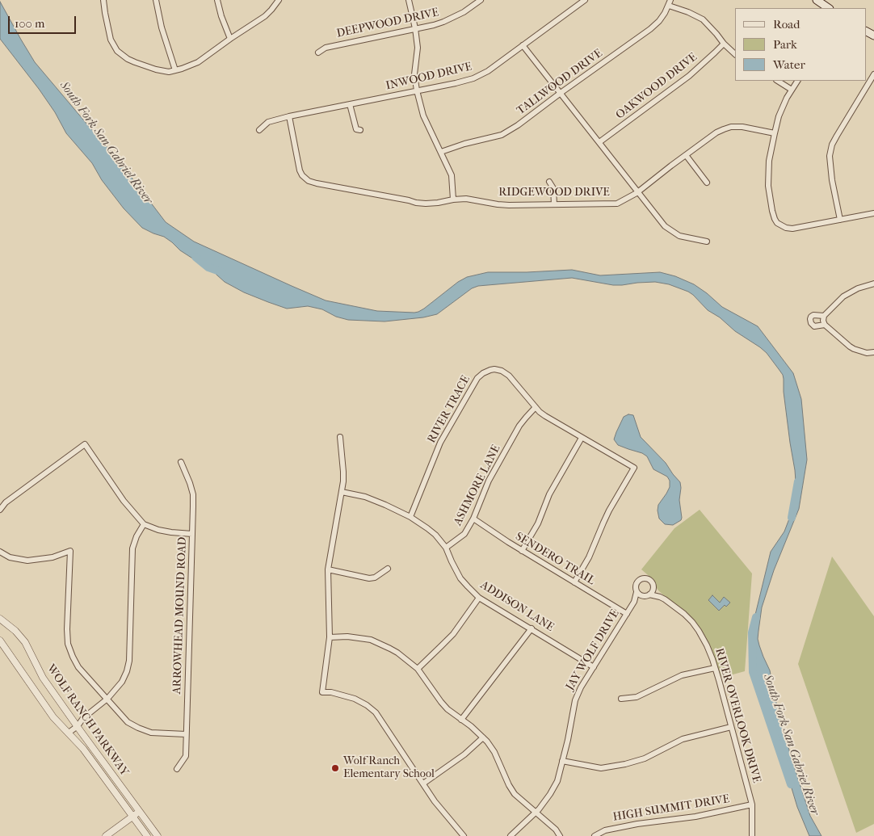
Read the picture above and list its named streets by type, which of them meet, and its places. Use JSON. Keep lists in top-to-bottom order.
{
  "streets": {
    "street": [
      "DEEPWOOD DRIVE",
      "INWOOD DRIVE",
      "TALLWOOD DRIVE",
      "OAKWOOD DRIVE",
      "RIDGEWOOD DRIVE",
      "RIVER TRACE",
      "ASHMORE LANE",
      "SENDERO TRAIL",
      "ADDISON LANE",
      "ARROWHEAD MOUND ROAD",
      "JAY WOLF DRIVE",
      "RIVER OVERLOOK DRIVE",
      "WOLF RANCH PARKWAY",
      "HIGH SUMMIT DRIVE"
    ]
  },
  "crossings": [
    ["INWOOD DRIVE", "RIDGEWOOD DRIVE"],
    ["RIVER TRACE", "ASHMORE LANE"],
    ["RIVER TRACE", "SENDERO TRAIL"],
    ["RIVER TRACE", "ADDISON LANE"],
    ["ASHMORE LANE", "SENDERO TRAIL"],
    ["ASHMORE LANE", "ADDISON LANE"],
    ["SENDERO TRAIL", "JAY WOLF DRIVE"],
    ["ADDISON LANE", "JAY WOLF DRIVE"],
    ["RIVER OVERLOOK DRIVE", "HIGH SUMMIT DRIVE"]
  ],
  "water": ["South Fork San Gabriel River"],
  "places": ["Wolf Ranch Elementary School"],
  "legend": ["Road", "Park", "Water"],
  "scale_bar": "100 m"
}
